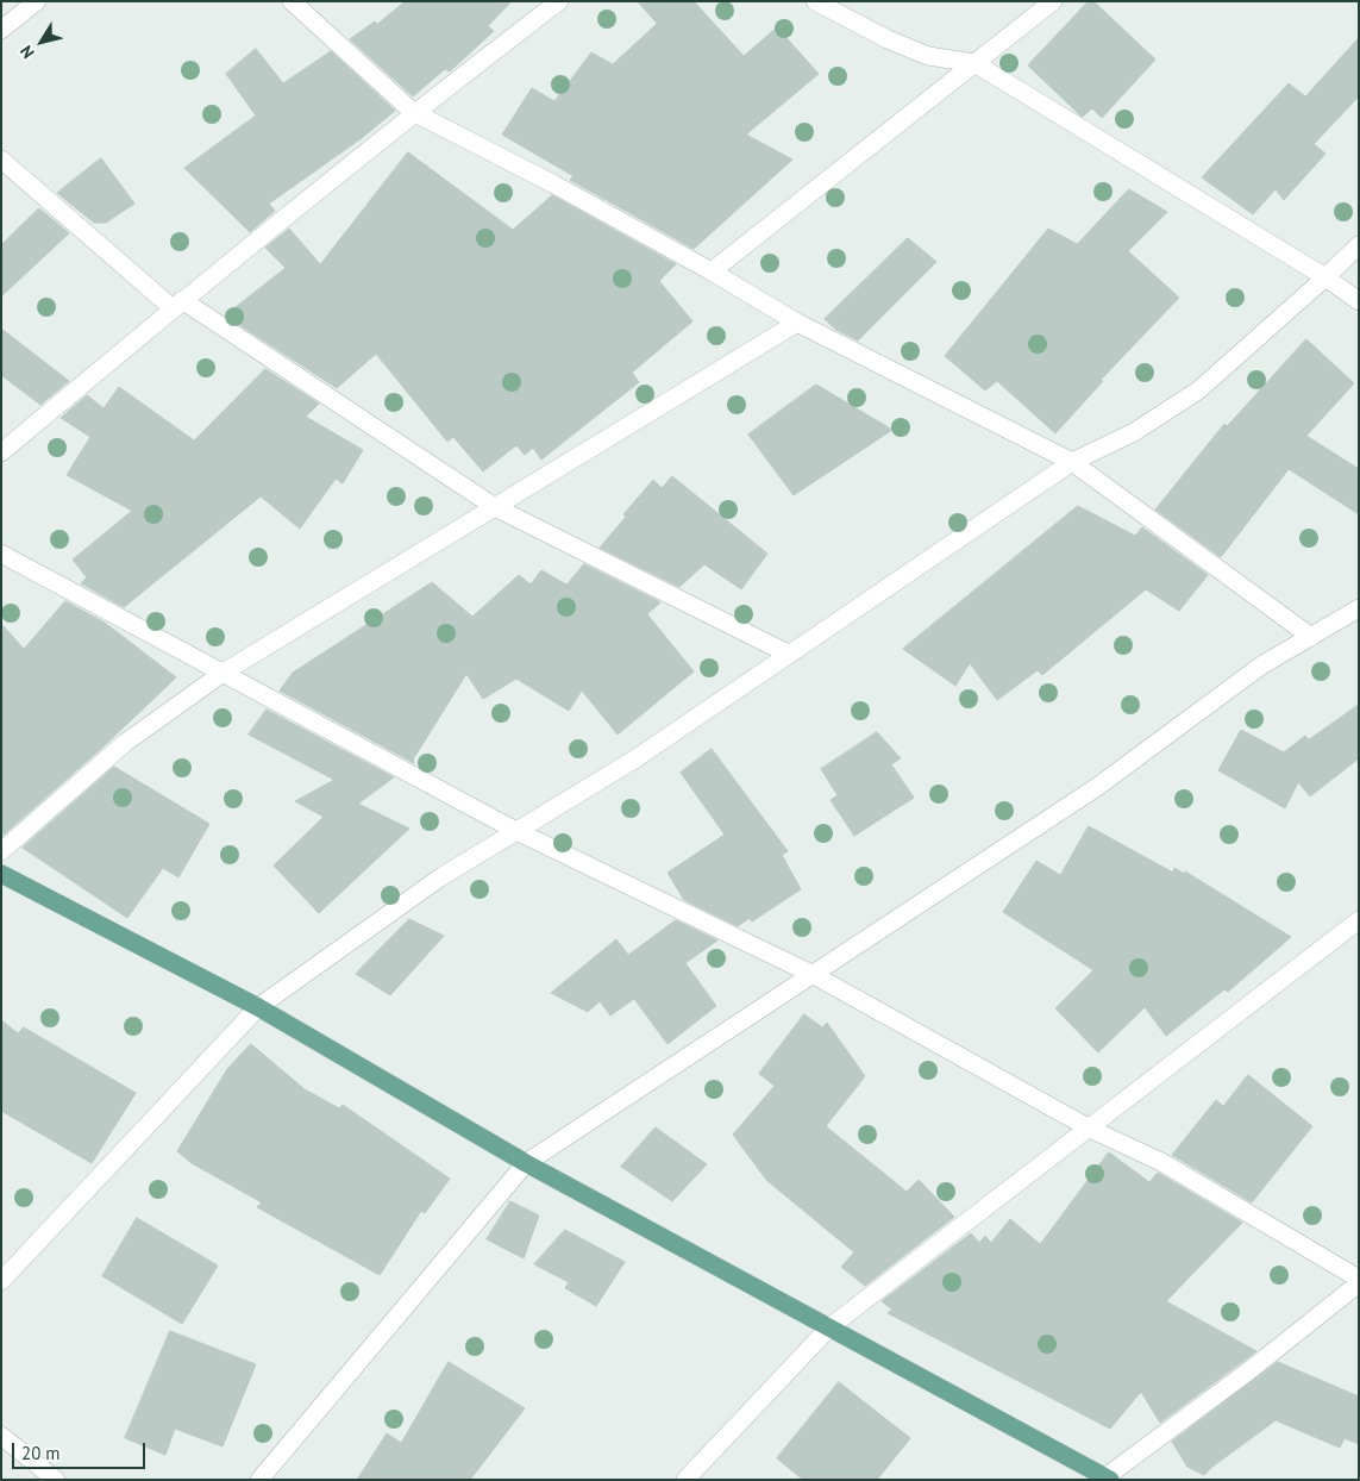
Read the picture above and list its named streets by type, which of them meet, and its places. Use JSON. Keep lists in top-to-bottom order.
{
  "scale_bar": "20 m",
  "north": "bottom left"
}
